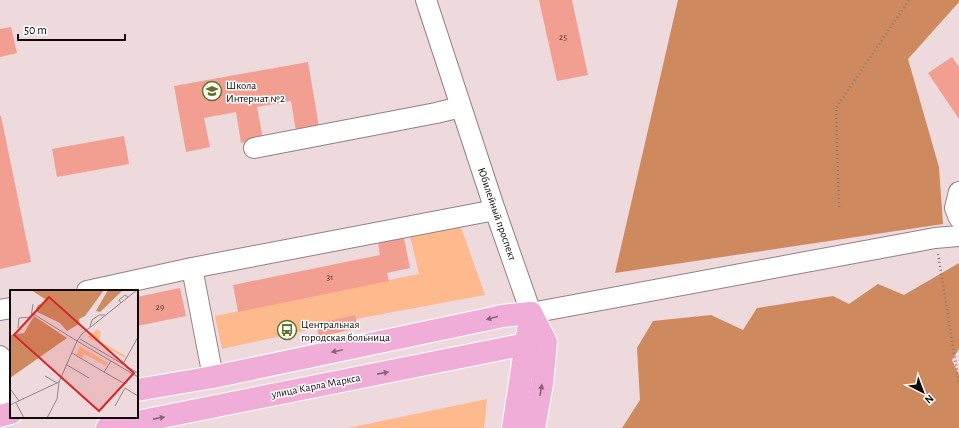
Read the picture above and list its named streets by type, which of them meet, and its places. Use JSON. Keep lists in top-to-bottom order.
{
  "streets": {
    "main road": ["Юбилейный проспект", "улица Карла Маркса"]
  },
  "places": {
    "school or university": ["Школа Интернат №2"],
    "bus stop": ["Центральная городская больница"]
  },
  "house_numbers": ["25", "31", "29"],
  "scale_bar": "50 m",
  "north": "bottom right"
}
